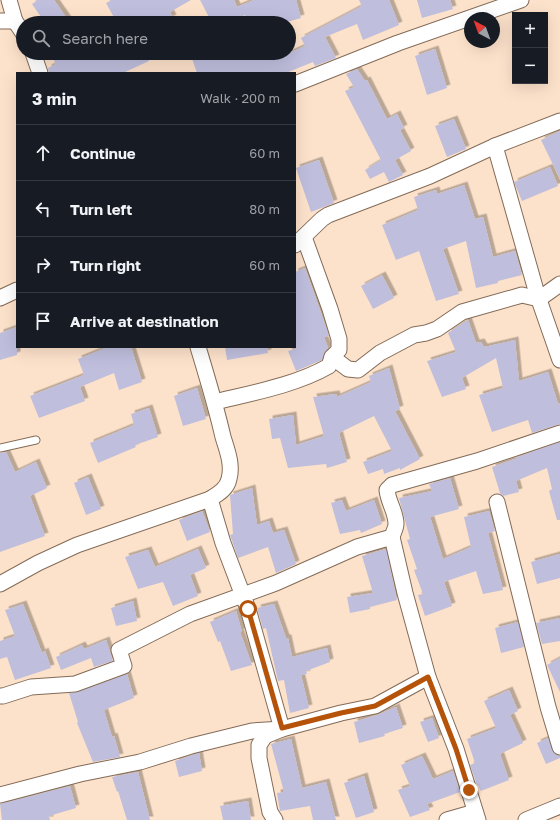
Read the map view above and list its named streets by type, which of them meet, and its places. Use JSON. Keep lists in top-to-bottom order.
{
  "north": "top left",
  "page": {
    "map_buttons": ["+", "−"],
    "search": "Search here",
    "heading": ["3 min", "Walk · 200 m"],
    "list": [
      ["Continue", "60 m"],
      ["Turn left", "80 m"],
      ["Turn right", "60 m"],
      "Arrive at destination"
    ]
  }
}
